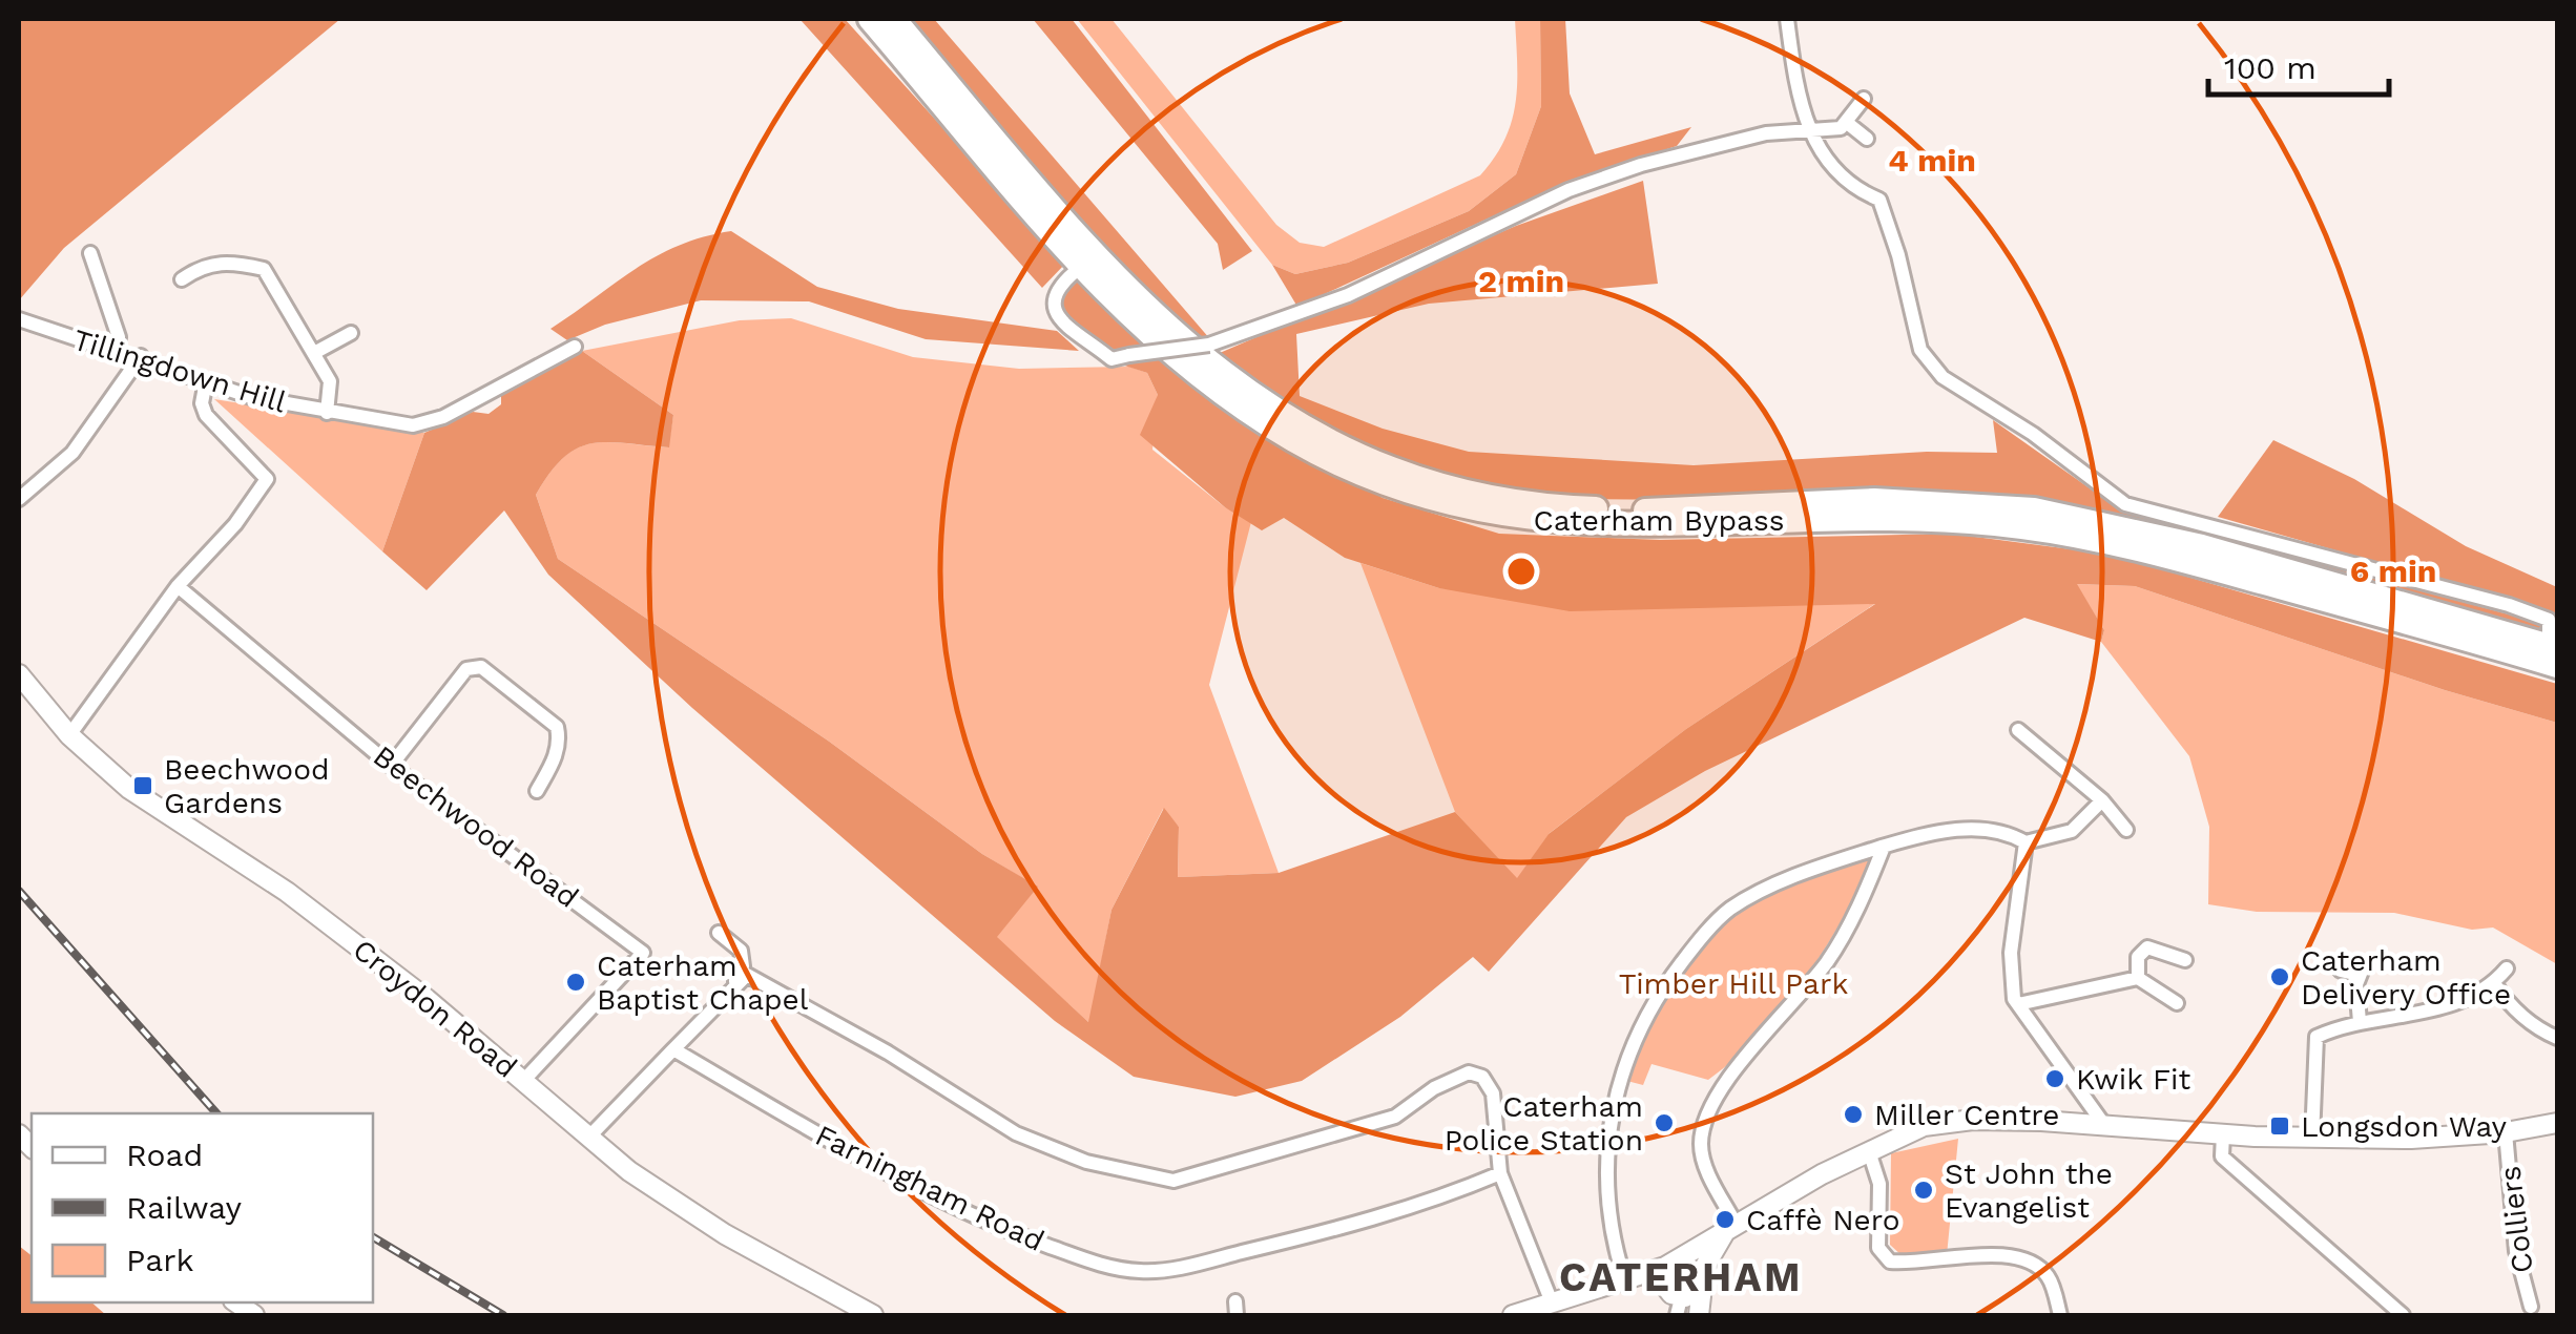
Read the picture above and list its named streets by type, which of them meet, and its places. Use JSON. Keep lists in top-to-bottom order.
{
  "streets": {
    "highway": ["Caterham Bypass"],
    "main road": ["Croydon Road"],
    "street": [
      "Tillingdown Hill",
      "Beechwood Road",
      "Farningham Road",
      "Colliers"
    ]
  },
  "crossings": [
    ["Beechwood Road", "Croydon Road"]
  ],
  "districts": ["CATERHAM"],
  "parks": ["Timber Hill Park"],
  "places": {
    "transit": ["Beechwood Gardens", "Longsdon Way"],
    "other": [
      "Caterham Delivery Office",
      "Caterham Baptist Chapel",
      "Kwik Fit",
      "Miller Centre",
      "Caterham Police Station",
      "St John the Evangelist",
      "Caffè Nero"
    ]
  },
  "legend": ["Road", "Railway", "Park"],
  "scale_bar": "100 m",
  "rings": ["4 min", "2 min", "6 min"]
}
